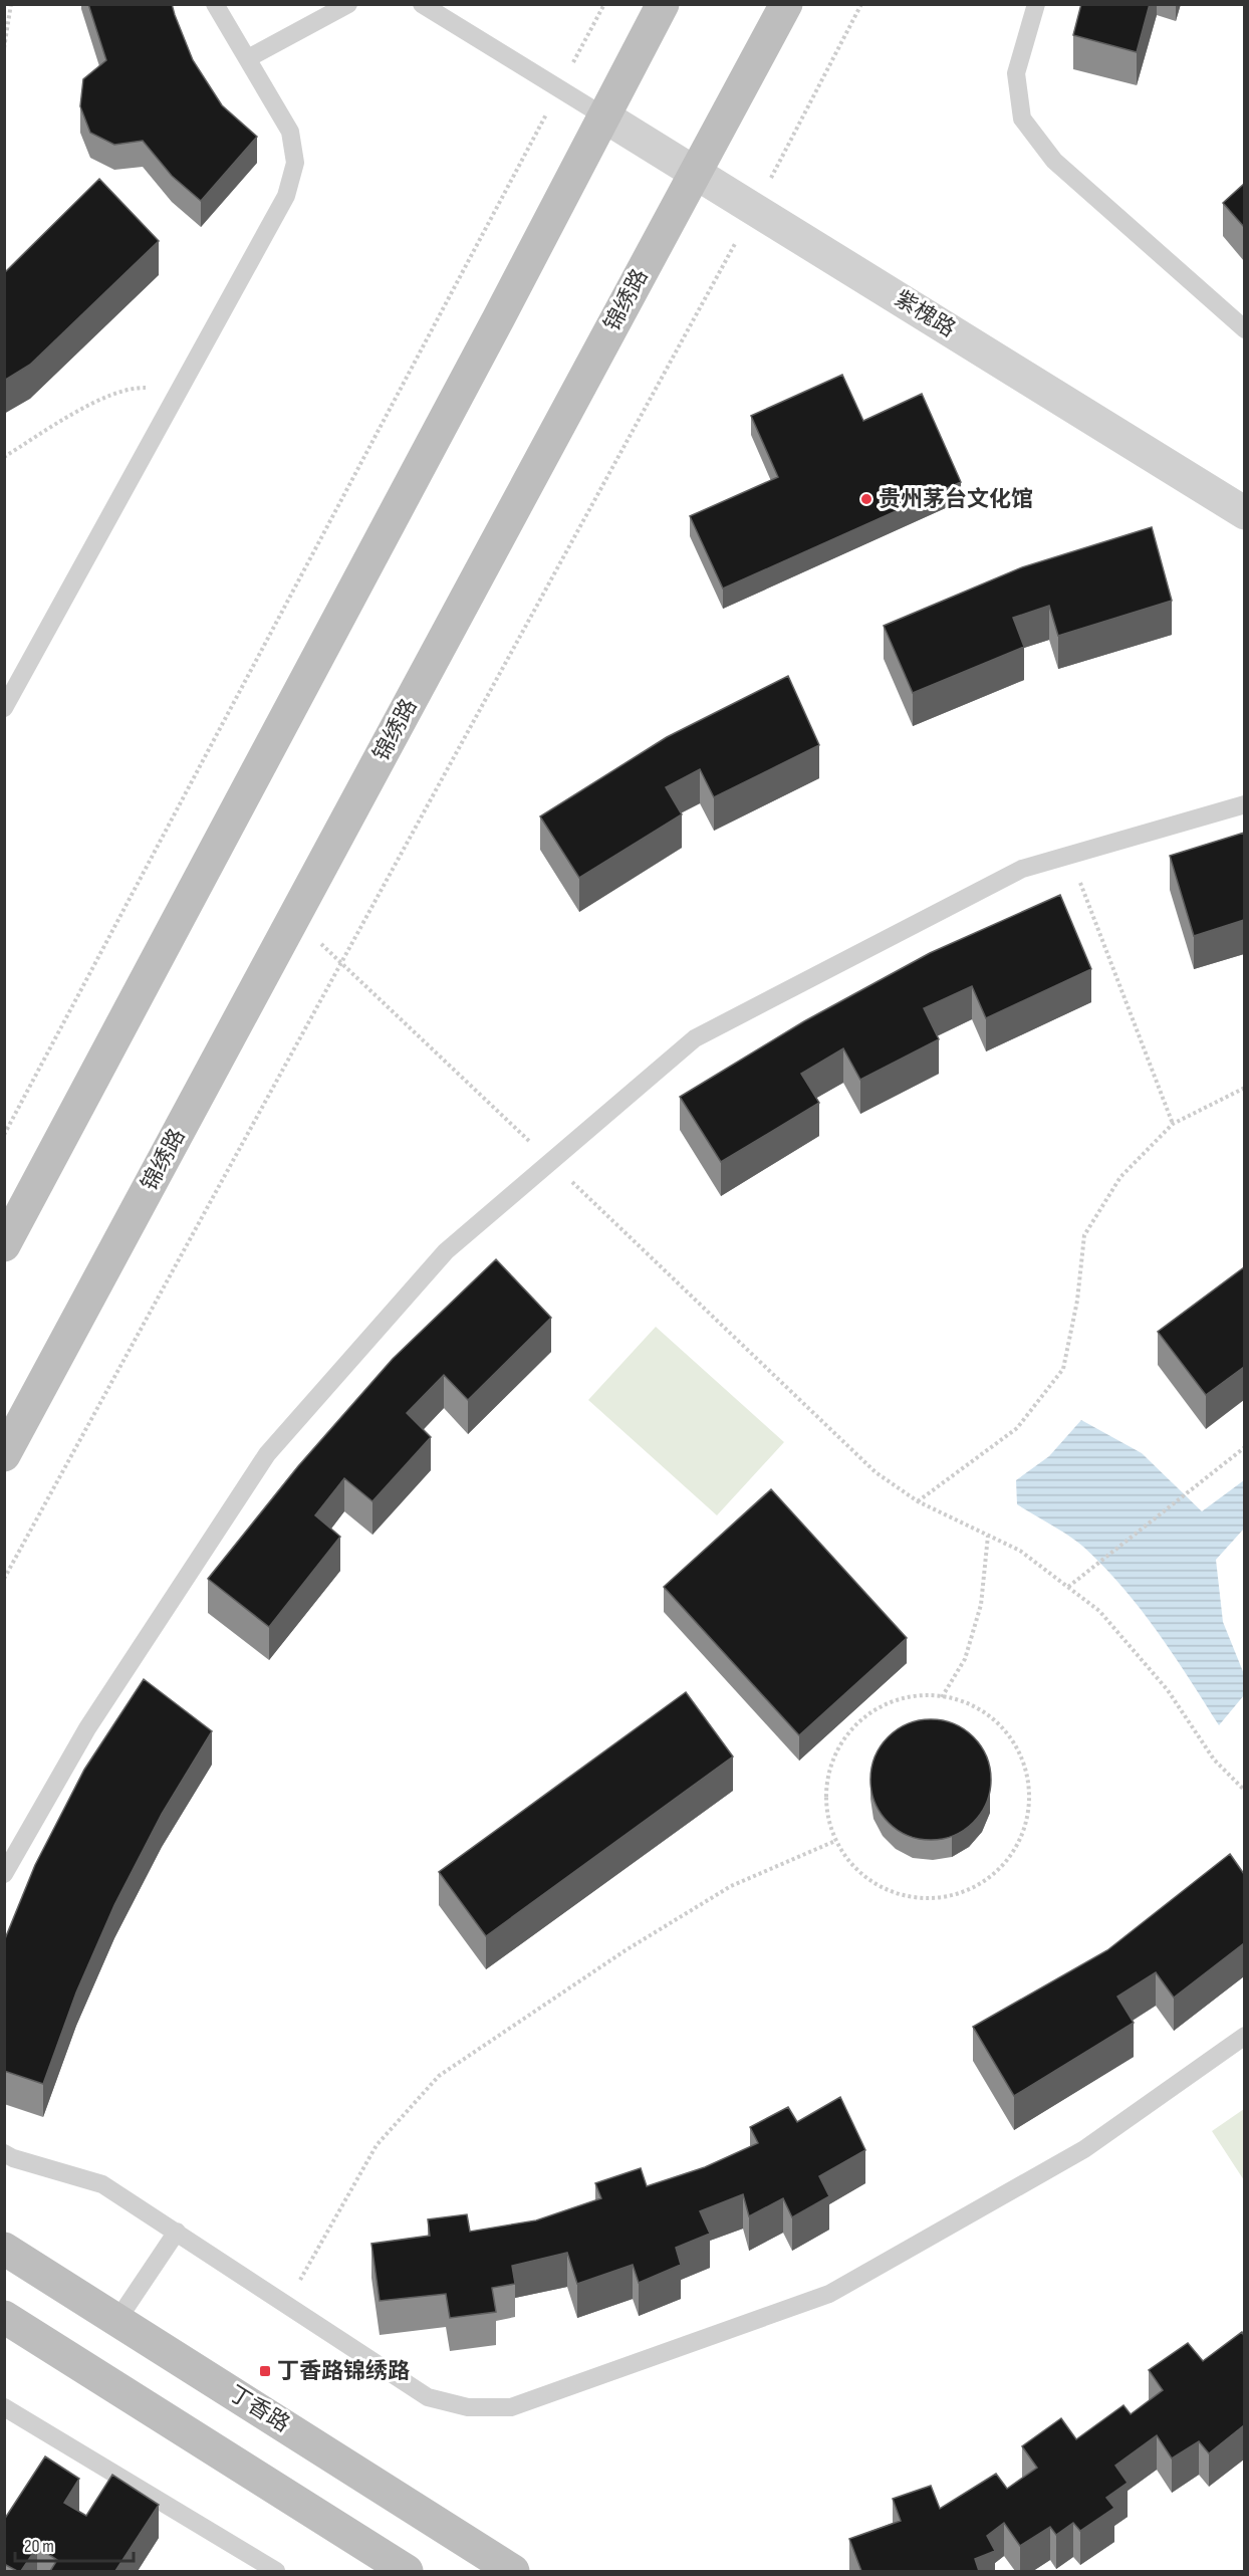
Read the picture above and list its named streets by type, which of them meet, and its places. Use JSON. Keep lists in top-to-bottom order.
{
  "streets": {
    "main road": ["锦绣路", "丁香路"],
    "street": ["紫槐路"]
  },
  "crossings": [
    ["锦绣路", "紫槐路"]
  ],
  "places": {
    "other": ["贵州茅台文化馆"],
    "transit": ["丁香路锦绣路"]
  },
  "scale_bar": "20 m"
}
